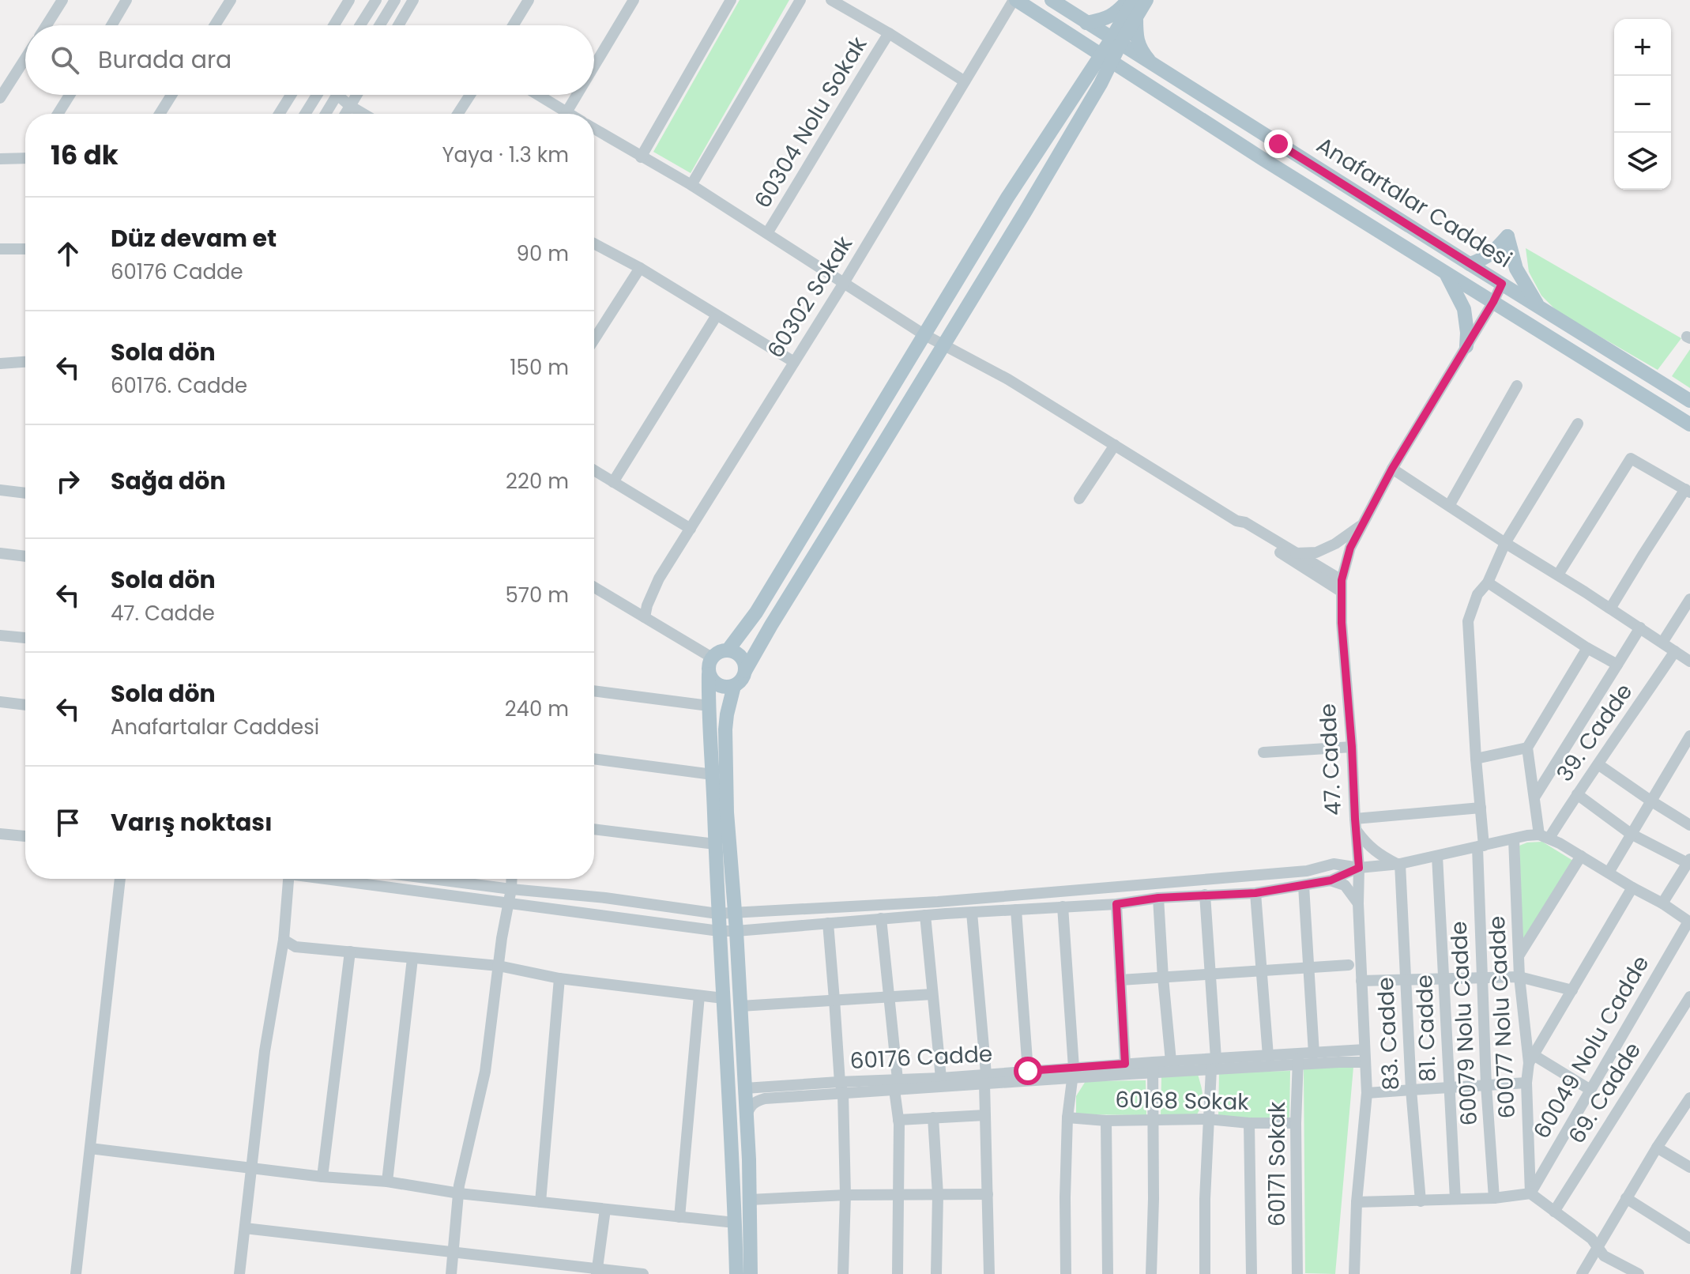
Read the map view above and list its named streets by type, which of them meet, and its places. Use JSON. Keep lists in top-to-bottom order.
{
  "streets": {
    "main road": ["Anafartalar Caddesi"],
    "street": [
      "60304 Nolu Sokak",
      "60302 Sokak",
      "39. Cadde",
      "47. Cadde",
      "60077 Nolu Cadde",
      "60079 Nolu Cadde",
      "81. Cadde",
      "83. Cadde",
      "60049 Nolu Cadde",
      "60176 Cadde",
      "69. Cadde",
      "60168 Sokak",
      "60171 Sokak"
    ]
  },
  "crossings": [
    ["Anafartalar Caddesi", "60302 Sokak"],
    ["Anafartalar Caddesi", "47. Cadde"],
    ["47. Cadde", "60176 Cadde"],
    ["60077 Nolu Cadde", "60049 Nolu Cadde"],
    ["60176 Cadde", "60171 Sokak"],
    ["60168 Sokak", "60171 Sokak"]
  ],
  "page": {
    "map_buttons": ["+", "−"],
    "search": "Burada ara",
    "heading": ["16 dk", "Yaya · 1.3 km"],
    "list": [
      ["Düz devam et", "60176 Cadde", "90 m"],
      ["Sola dön", "60176. Cadde", "150 m"],
      ["Sağa dön", "220 m"],
      ["Sola dön", "47. Cadde", "570 m"],
      ["Sola dön", "Anafartalar Caddesi", "240 m"],
      "Varış noktası"
    ]
  }
}
